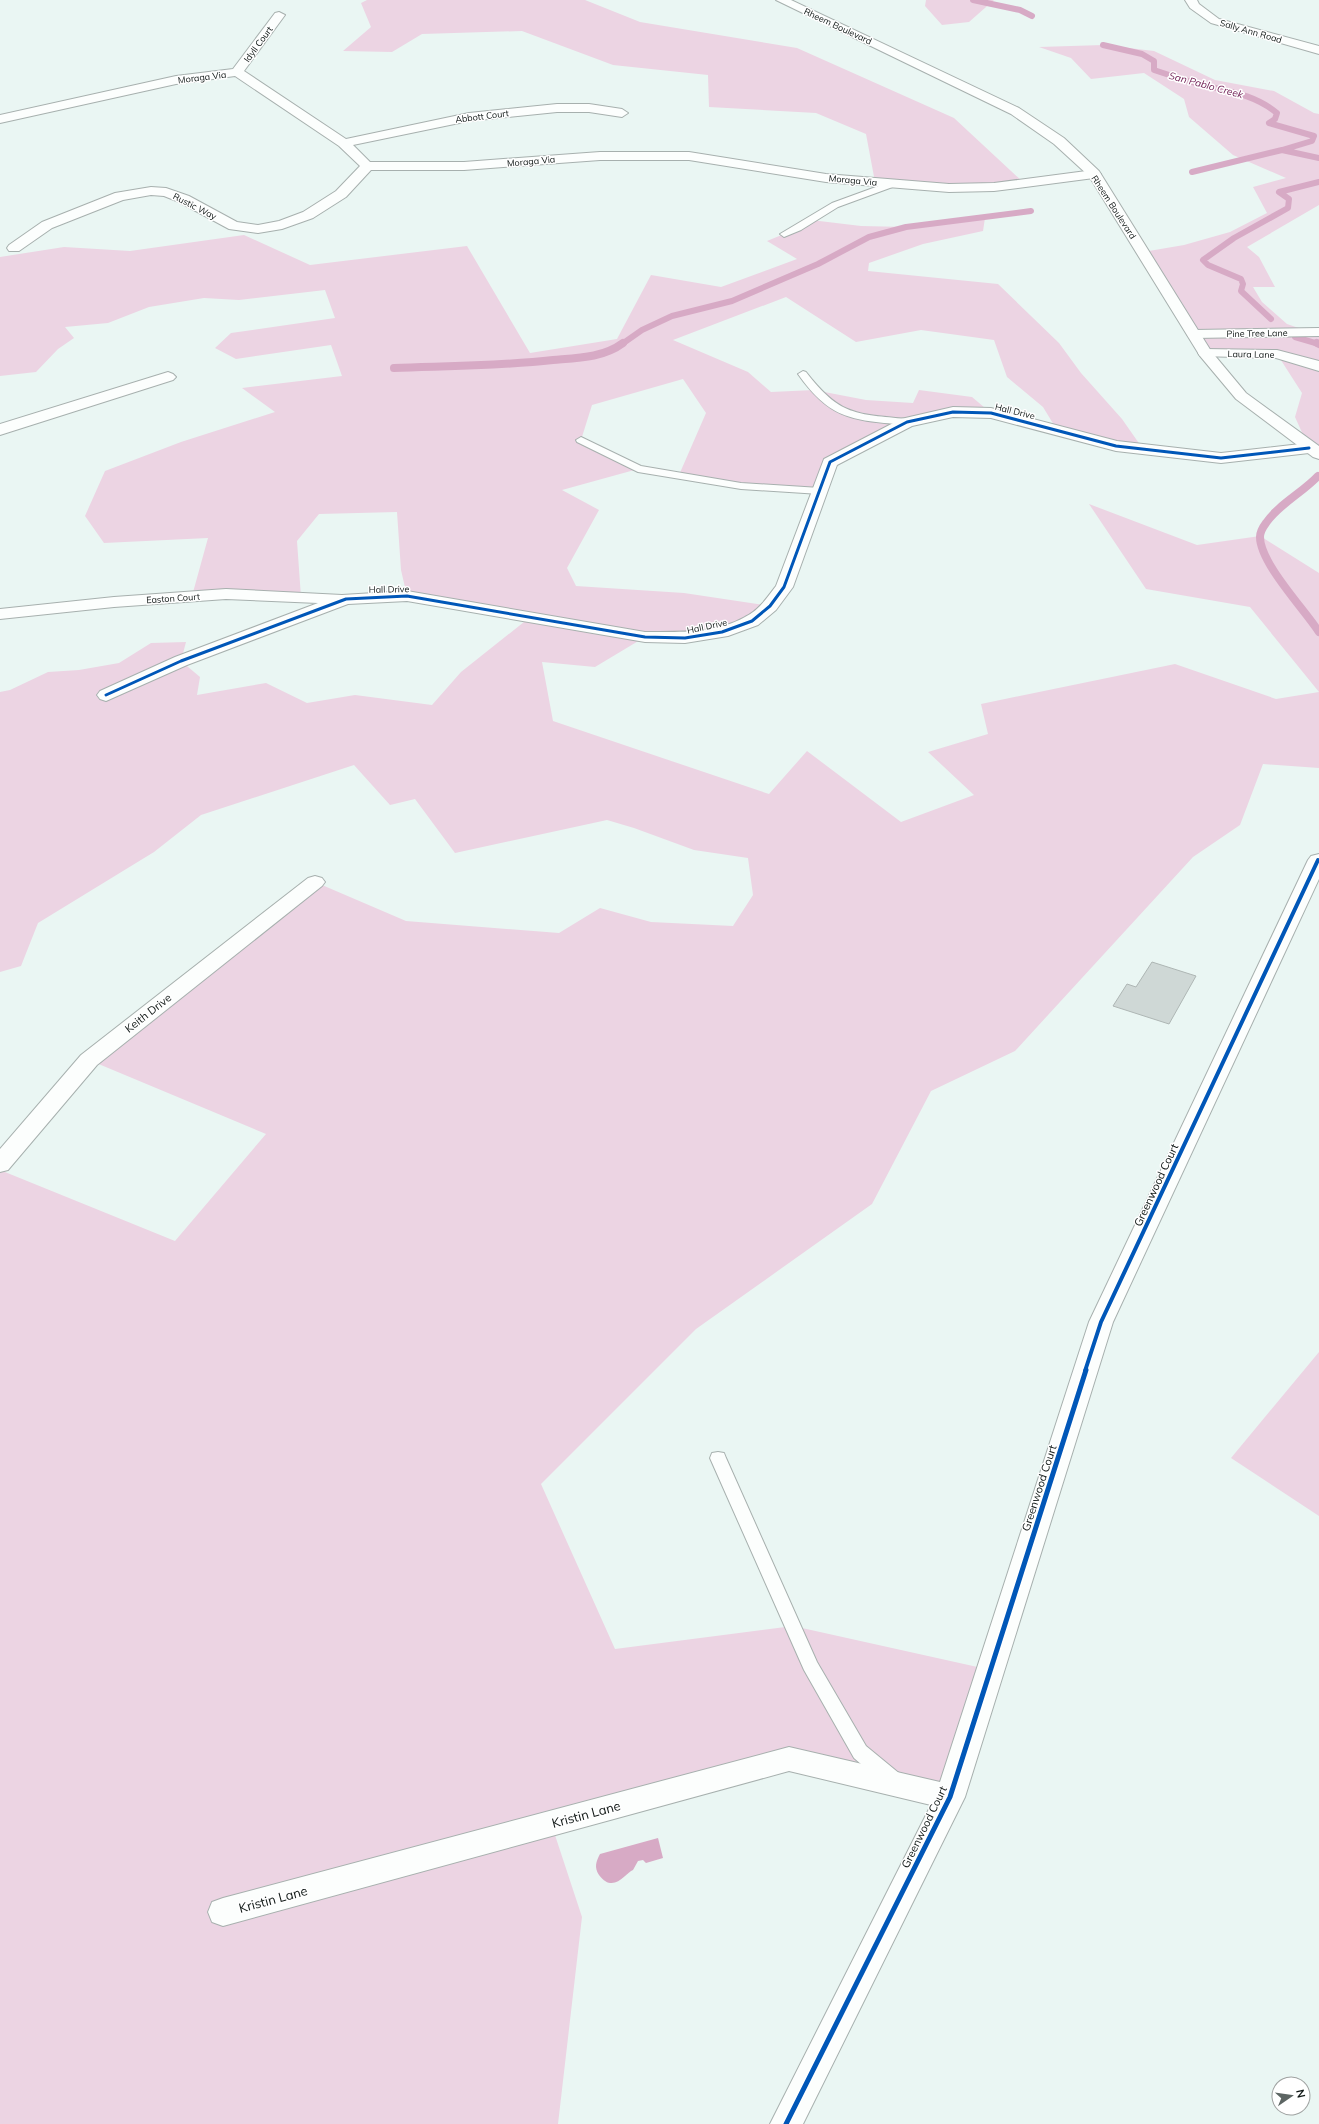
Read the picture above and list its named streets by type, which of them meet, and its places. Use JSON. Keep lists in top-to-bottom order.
{
  "streets": {
    "street": [
      "Rheem Boulevard",
      "Sally Ann Road",
      "Idyll Court",
      "Moraga Via",
      "Abbott Court",
      "Rustic Way",
      "Pine Tree Lane",
      "Laura Lane",
      "Hall Drive",
      "Easton Court",
      "Keith Drive",
      "Greenwood Court",
      "Kristin Lane"
    ]
  },
  "crossings": [
    ["Rheem Boulevard", "Moraga Via"],
    ["Rheem Boulevard", "Pine Tree Lane"],
    ["Rheem Boulevard", "Laura Lane"],
    ["Rheem Boulevard", "Hall Drive"],
    ["Idyll Court", "Moraga Via"],
    ["Moraga Via", "Abbott Court"],
    ["Moraga Via", "Rustic Way"],
    ["Hall Drive", "Easton Court"],
    ["Greenwood Court", "Kristin Lane"]
  ],
  "water": ["San Pablo Creek"],
  "north": "right"
}
